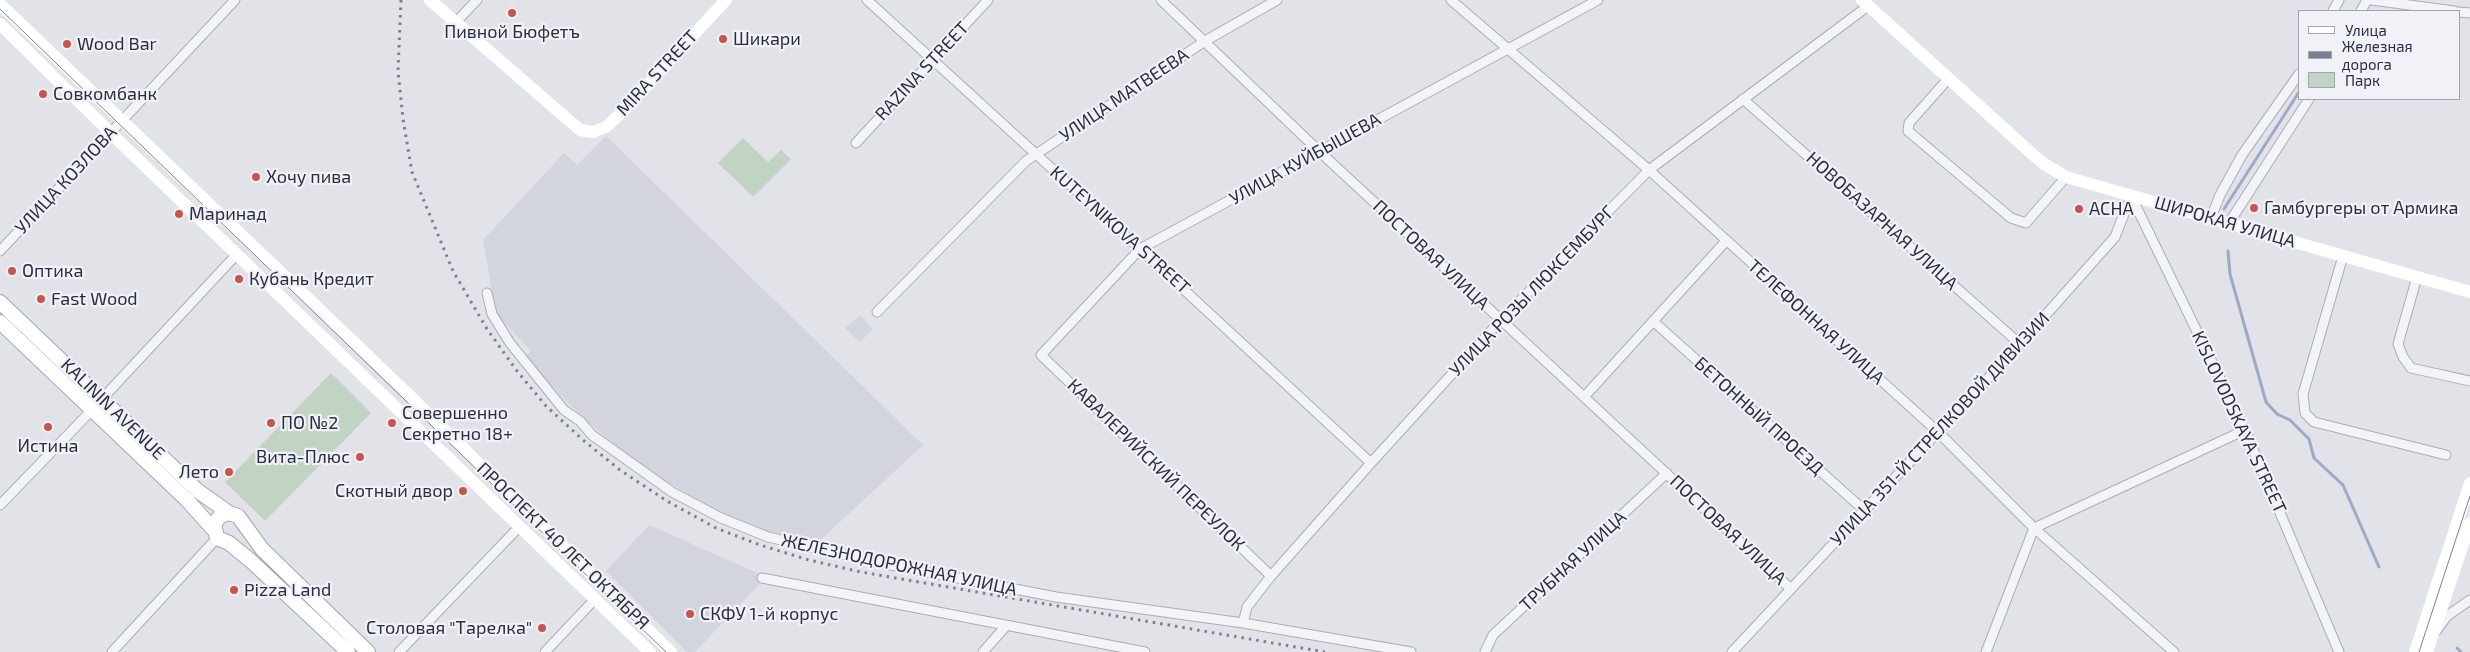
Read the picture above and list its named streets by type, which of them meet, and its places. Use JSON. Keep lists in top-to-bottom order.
{
  "streets": {
    "main road": ["KALININ AVENUE"],
    "street": [
      "RAZINA STREET",
      "MIRA STREET",
      "УЛИЦА МАТВЕЕВА",
      "УЛИЦА КУЙБЫШЕВА",
      "УЛИЦА КОЗЛОВА",
      "НОВОБАЗАРНАЯ УЛИЦА",
      "ШИРОКАЯ УЛИЦА",
      "KUTEYNIKOVA STREET",
      "ПОСТОВАЯ УЛИЦА",
      "УЛИЦА РОЗЫ ЛЮКСЕМБУРГ",
      "ТЕЛЕФОННАЯ УЛИЦА",
      "БЕТОННЫЙ ПРОЕЗД",
      "KISLOVODSKAYA STREET",
      "УЛИЦА 351-Й СТРЕЛКОВОЙ ДИВИЗИИ",
      "КАВАЛЕРИЙСКИЙ ПЕРЕУЛОК",
      "ПРОСПЕКТ 40 ЛЕТ ОКТЯБРЯ",
      "ТРУБНАЯ УЛИЦА",
      "ЖЕЛЕЗНОДОРОЖНАЯ УЛИЦА"
    ]
  },
  "crossings": [
    ["RAZINA STREET", "KUTEYNIKOVA STREET"],
    ["УЛИЦА МАТВЕЕВА", "KUTEYNIKOVA STREET"],
    ["УЛИЦА МАТВЕЕВА", "ПОСТОВАЯ УЛИЦА"],
    ["УЛИЦА КУЙБЫШЕВА", "KUTEYNIKOVA STREET"],
    ["УЛИЦА КУЙБЫШЕВА", "ПОСТОВАЯ УЛИЦА"],
    ["УЛИЦА КУЙБЫШЕВА", "ТЕЛЕФОННАЯ УЛИЦА"],
    ["УЛИЦА КУЙБЫШЕВА", "КАВАЛЕРИЙСКИЙ ПЕРЕУЛОК"],
    ["УЛИЦА КОЗЛОВА", "ПРОСПЕКТ 40 ЛЕТ ОКТЯБРЯ"],
    ["НОВОБАЗАРНАЯ УЛИЦА", "УЛИЦА РОЗЫ ЛЮКСЕМБУРГ"],
    ["НОВОБАЗАРНАЯ УЛИЦА", "УЛИЦА 351-Й СТРЕЛКОВОЙ ДИВИЗИИ"],
    ["ШИРОКАЯ УЛИЦА", "УЛИЦА РОЗЫ ЛЮКСЕМБУРГ"],
    ["ШИРОКАЯ УЛИЦА", "KISLOVODSKAYA STREET"],
    ["ШИРОКАЯ УЛИЦА", "УЛИЦА 351-Й СТРЕЛКОВОЙ ДИВИЗИИ"],
    ["KUTEYNIKOVA STREET", "УЛИЦА РОЗЫ ЛЮКСЕМБУРГ"],
    ["ПОСТОВАЯ УЛИЦА", "УЛИЦА РОЗЫ ЛЮКСЕМБУРГ"],
    ["ПОСТОВАЯ УЛИЦА", "УЛИЦА 351-Й СТРЕЛКОВОЙ ДИВИЗИИ"],
    ["ПОСТОВАЯ УЛИЦА", "ТРУБНАЯ УЛИЦА"],
    ["УЛИЦА РОЗЫ ЛЮКСЕМБУРГ", "ТЕЛЕФОННАЯ УЛИЦА"],
    ["УЛИЦА РОЗЫ ЛЮКСЕМБУРГ", "КАВАЛЕРИЙСКИЙ ПЕРЕУЛОК"],
    ["УЛИЦА РОЗЫ ЛЮКСЕМБУРГ", "ЖЕЛЕЗНОДОРОЖНАЯ УЛИЦА"],
    ["ТЕЛЕФОННАЯ УЛИЦА", "УЛИЦА 351-Й СТРЕЛКОВОЙ ДИВИЗИИ"],
    ["БЕТОННЫЙ ПРОЕЗД", "УЛИЦА 351-Й СТРЕЛКОВОЙ ДИВИЗИИ"],
    ["KISLOVODSKAYA STREET", "УЛИЦА 351-Й СТРЕЛКОВОЙ ДИВИЗИИ"]
  ],
  "places": [
    "Пивной Бюфетъ",
    "Шикари",
    "Wood Bar",
    "Совкомбанк",
    "Хочу пива",
    "Гамбургеры от Армика",
    "АСНА",
    "Маринад",
    "Оптика",
    "Кубань Кредит",
    "Fast Wood",
    "ПО №2",
    "Совершенно Секретно 18+",
    "Истина",
    "Вита-Плюс",
    "Лето",
    "Скотный двор",
    "Pizza Land",
    "СКФУ 1-й корпус",
    "Столовая \"Тарелка\""
  ],
  "legend": ["Улица", "Железная дорога", "Парк"]
}
